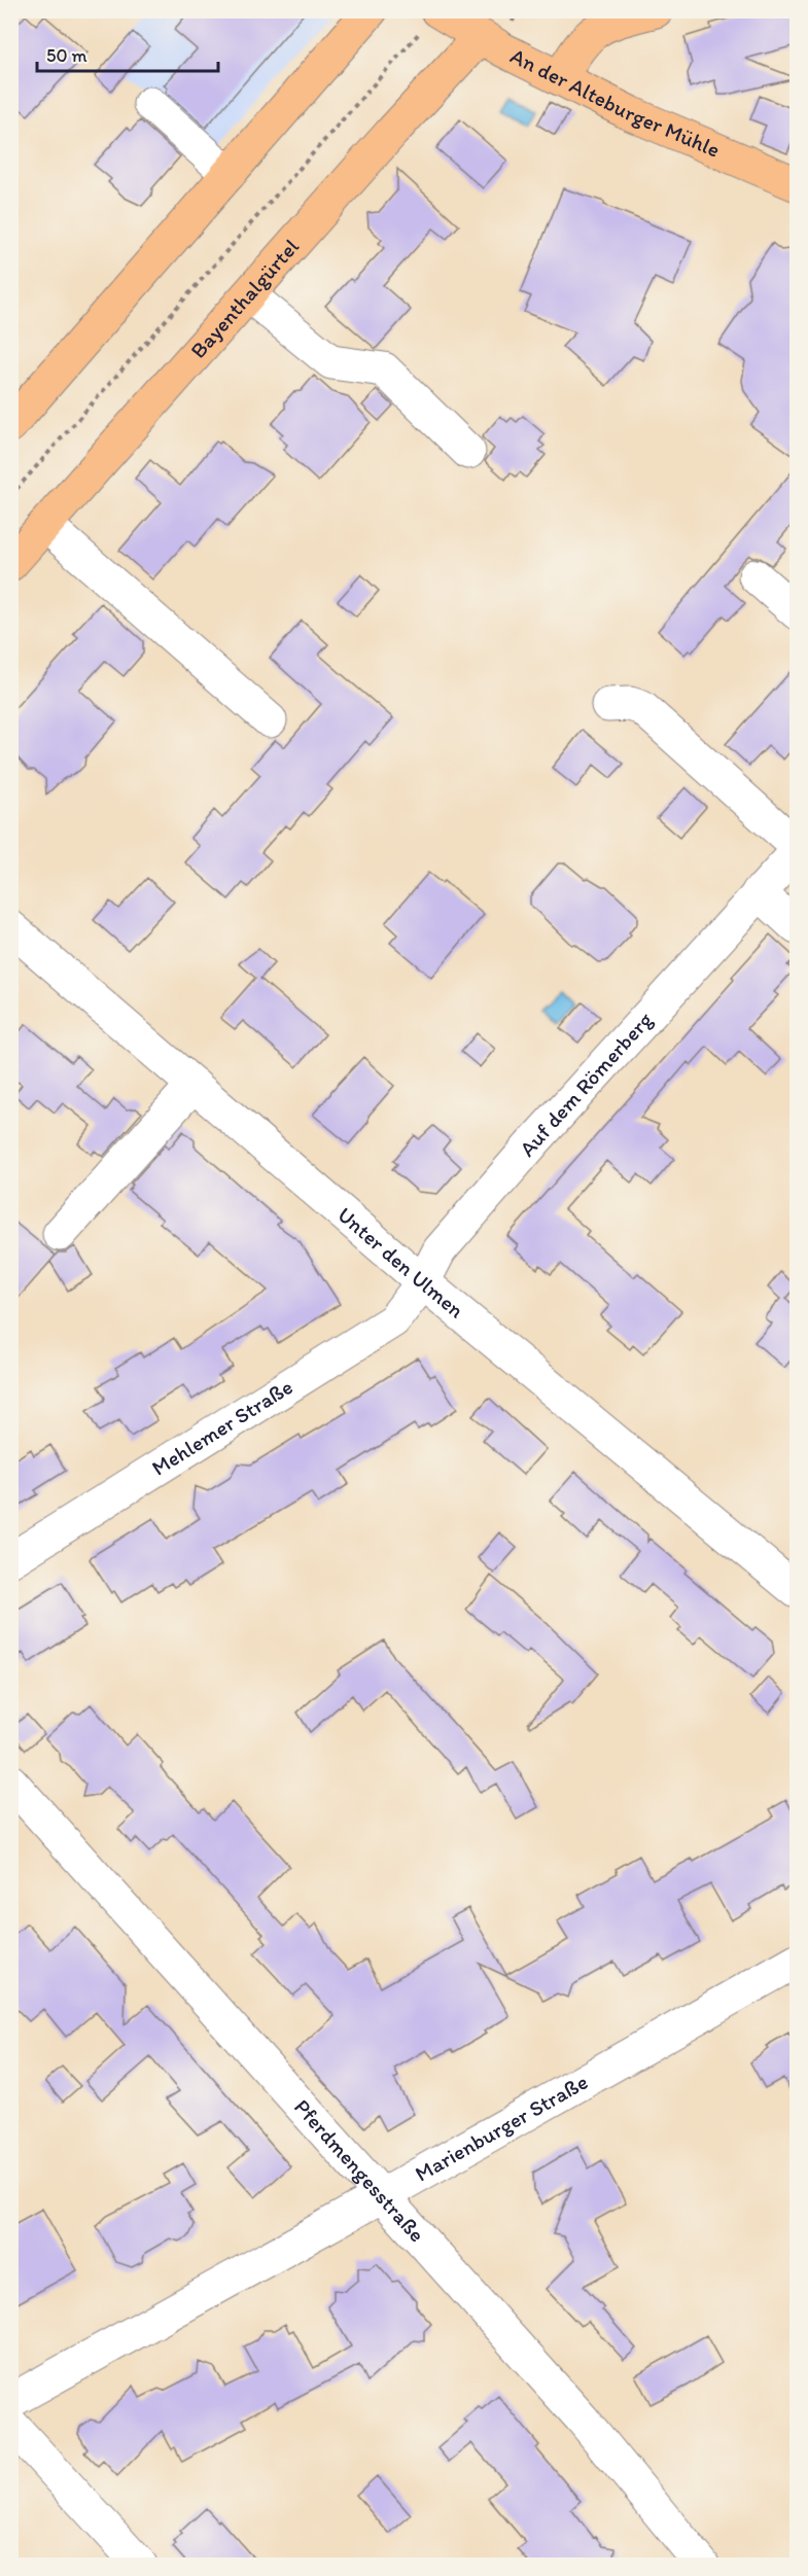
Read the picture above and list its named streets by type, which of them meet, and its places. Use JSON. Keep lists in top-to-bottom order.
{
  "streets": {
    "main road": ["An der Alteburger Mühle", "Bayenthalgürtel"],
    "street": [
      "Auf dem Römerberg",
      "Unter den Ulmen",
      "Mehlemer Straße",
      "Marienburger Straße",
      "Pferdmengesstraße"
    ]
  },
  "crossings": [
    ["An der Alteburger Mühle", "Bayenthalgürtel"],
    ["Auf dem Römerberg", "Unter den Ulmen"],
    ["Auf dem Römerberg", "Mehlemer Straße"],
    ["Unter den Ulmen", "Mehlemer Straße"],
    ["Marienburger Straße", "Pferdmengesstraße"]
  ],
  "scale_bar": "50 m"
}
